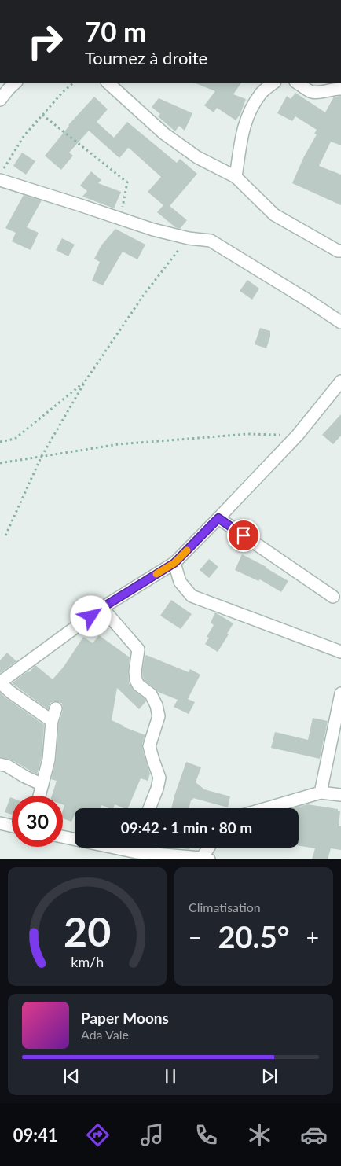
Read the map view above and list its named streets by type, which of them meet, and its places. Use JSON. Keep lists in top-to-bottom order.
{
  "page": {
    "turn": ["70 m", "Tournez à droite"],
    "limit": "30",
    "trip": "09:42 · 1 min · 80 m",
    "tile": "Climatisation",
    "heat": ["−", "20.5°", "+"],
    "song": ["Paper Moons", "Ada Vale"],
    "tabs": "09:41",
    "gauge": ["20", "km/h"]
  }
}
